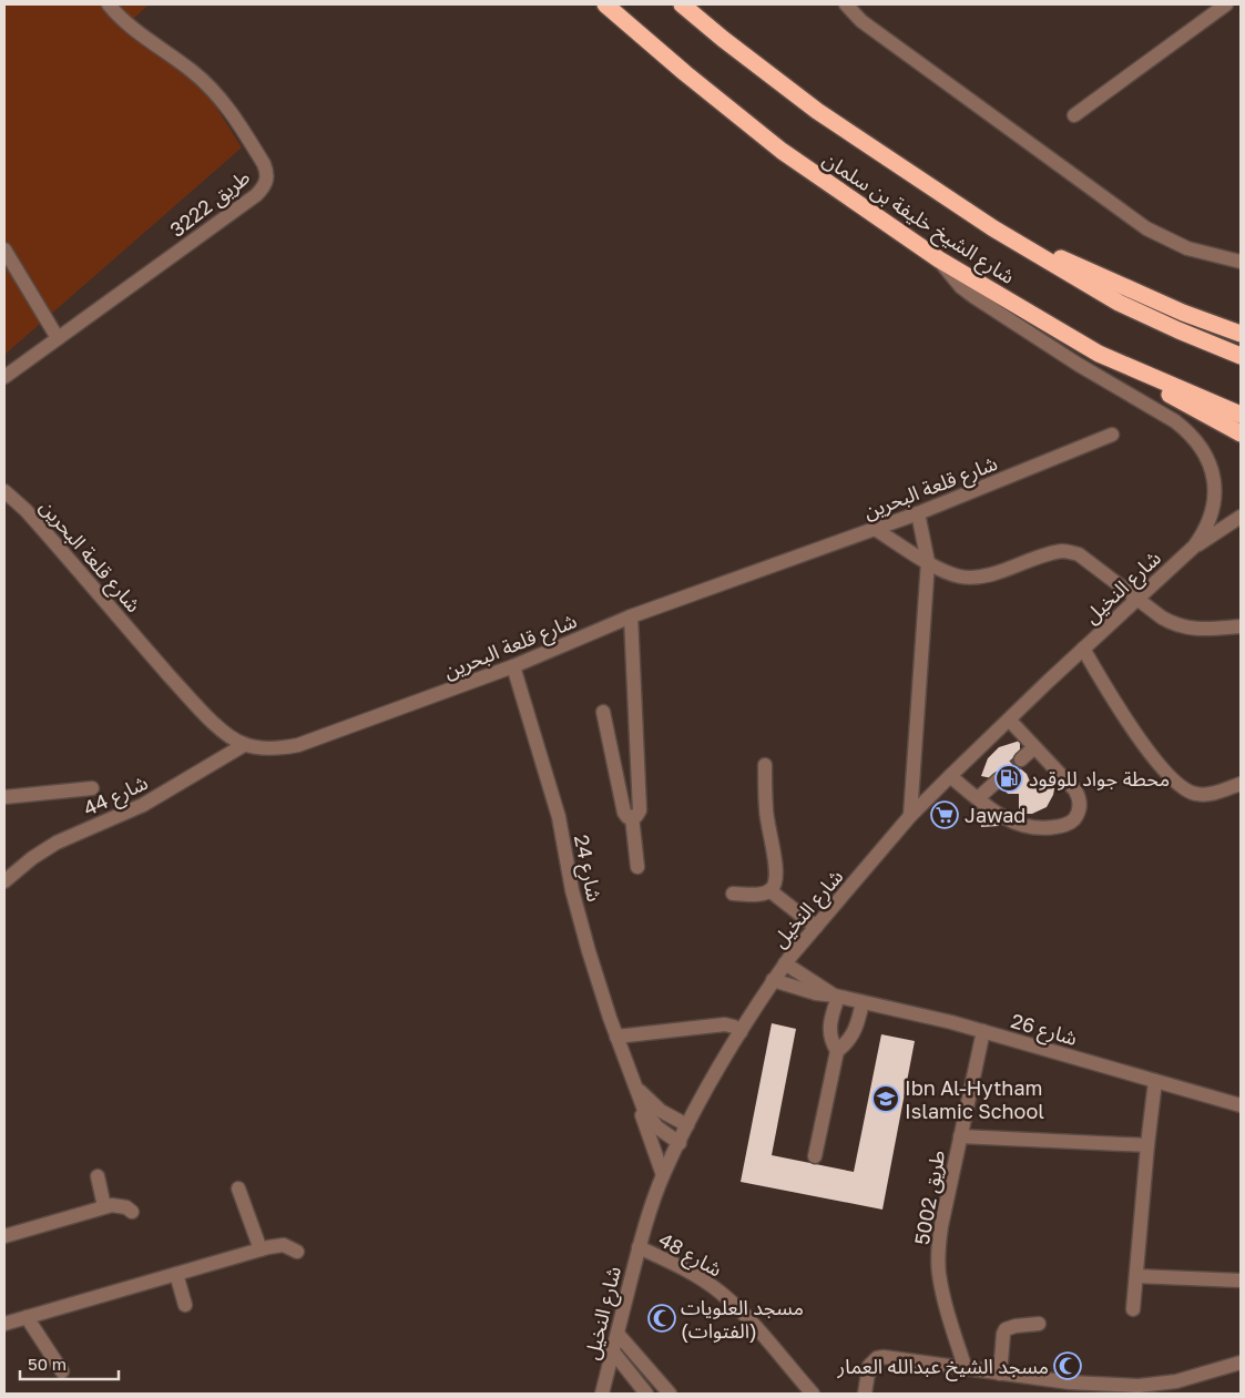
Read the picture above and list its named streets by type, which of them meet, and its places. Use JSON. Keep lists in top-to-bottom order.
{
  "streets": {
    "highway": ["شارع الشيخ خليفة بن سلمان"],
    "street": [
      "طريق 3222",
      "شارع قلعة البحرين",
      "شارع النخيل",
      "شارع 44",
      "شارع 24",
      "شارع 26",
      "طريق 5002",
      "شارع 48"
    ]
  },
  "crossings": [
    ["شارع الشيخ خليفة بن سلمان", "شارع النخيل"],
    ["شارع قلعة البحرين", "شارع 44"],
    ["شارع قلعة البحرين", "شارع 24"],
    ["شارع النخيل", "شارع 24"],
    ["شارع النخيل", "شارع 26"],
    ["شارع النخيل", "شارع 48"],
    ["شارع 26", "طريق 5002"]
  ],
  "places": {
    "fuel station": ["محطة جواد للوقود"],
    "supermarket": ["Jawad"],
    "school or university": ["Ibn Al-Hytham Islamic School"],
    "mosque": ["مسجد العلويات (الفتوات)", "مسجد الشيخ عبدالله العمار"]
  },
  "scale_bar": "50 m"
}
